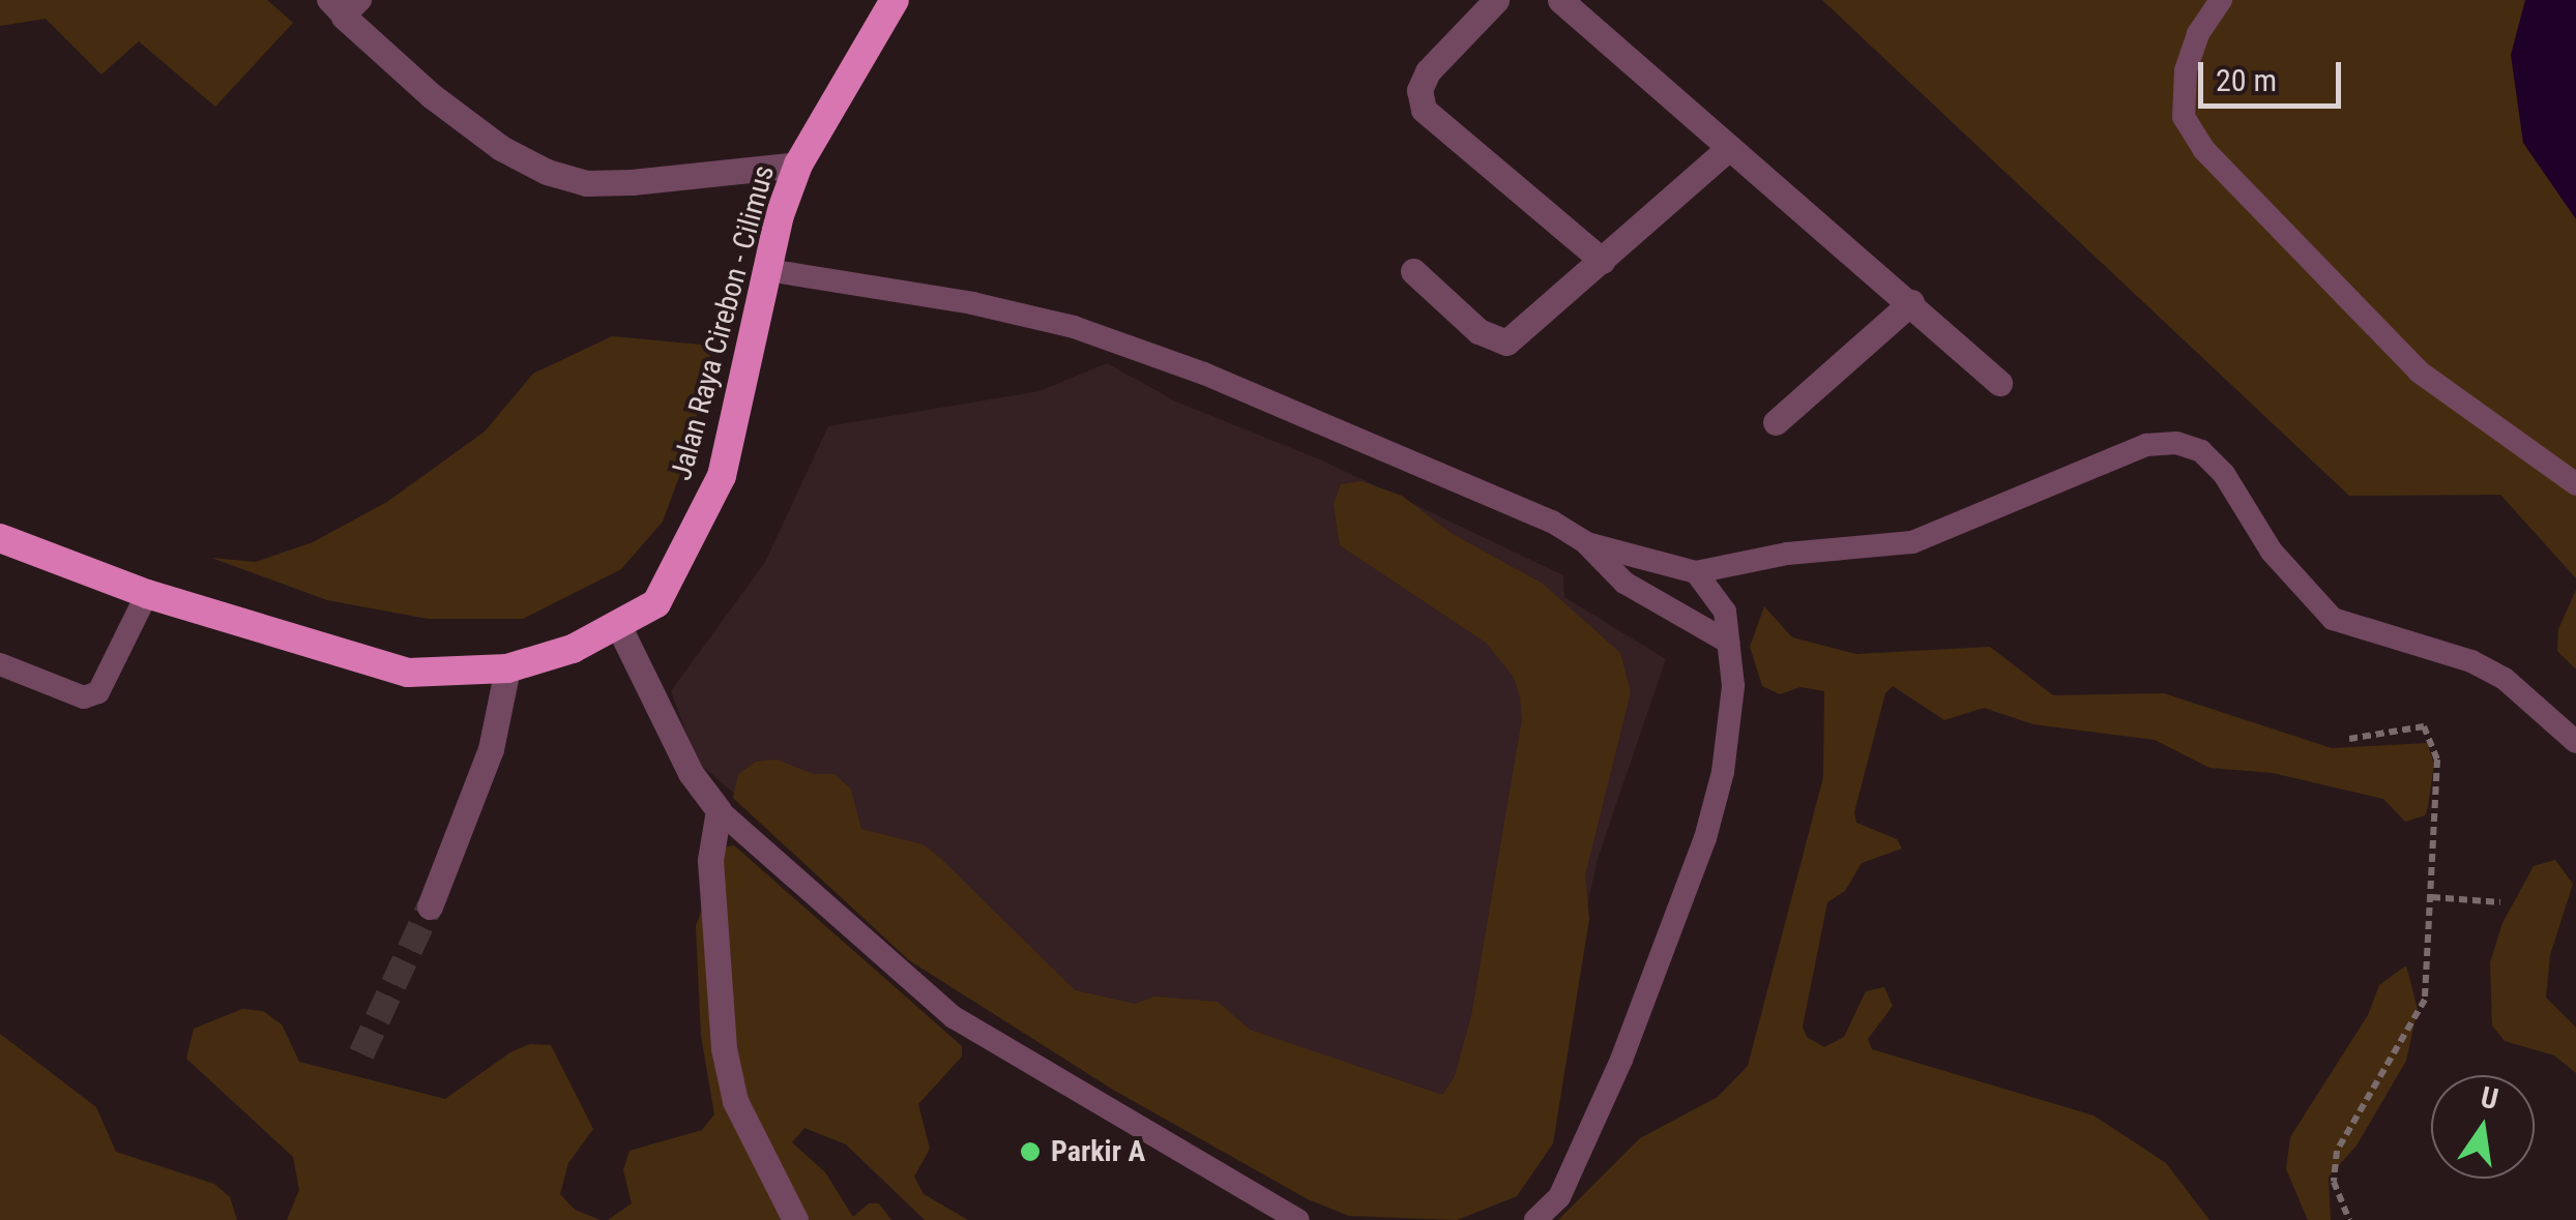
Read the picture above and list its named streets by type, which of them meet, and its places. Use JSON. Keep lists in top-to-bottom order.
{
  "streets": {
    "highway": ["Jalan Raya Cirebon - Cilimus"]
  },
  "places": ["Parkir A"],
  "scale_bar": "20 m",
  "north": "top"
}
